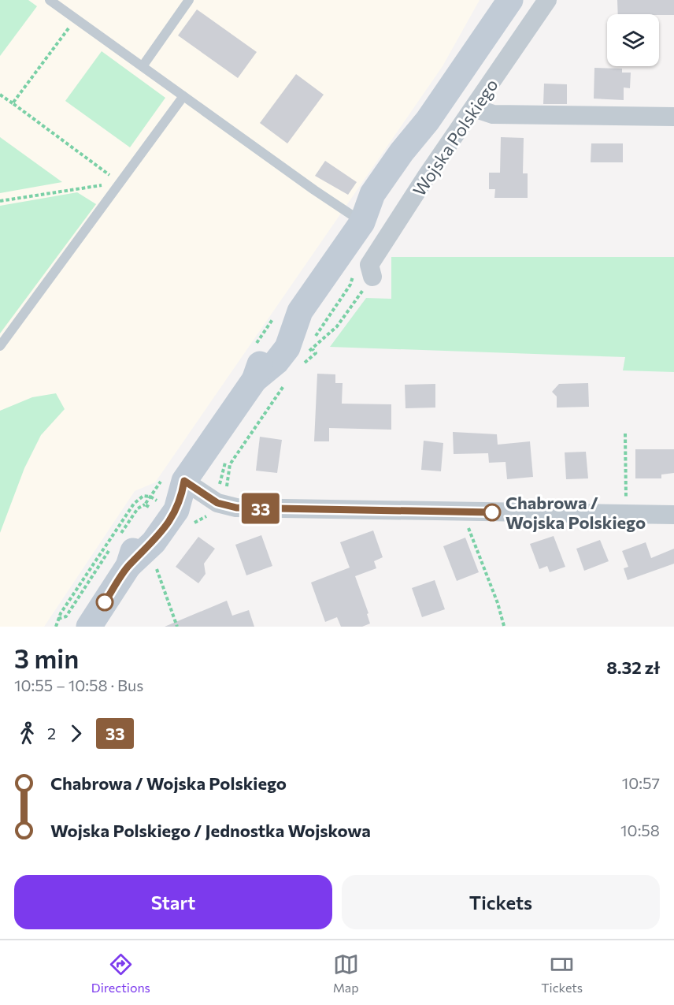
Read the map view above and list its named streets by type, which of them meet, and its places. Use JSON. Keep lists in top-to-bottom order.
{
  "streets": {
    "main road": ["Wojska Polskiego"]
  },
  "places": ["Chabrowa / Wojska Polskiego"],
  "lines": ["bus line 33"],
  "page": {
    "on_map": "33",
    "heading": ["3 min", "10:55 – 10:58 · Bus", "8.32 zł"],
    "legs": ["2", "33"],
    "list": [
      {
        "name": "Chabrowa / Wojska Polskiego",
        "value": "10:57"
      },
      {
        "name": "Wojska Polskiego / Jednostka Wojskowa",
        "value": "10:58"
      }
    ],
    "buttons": ["Start", "Tickets"],
    "tabs": ["Directions", "Map", "Tickets"]
  }
}
